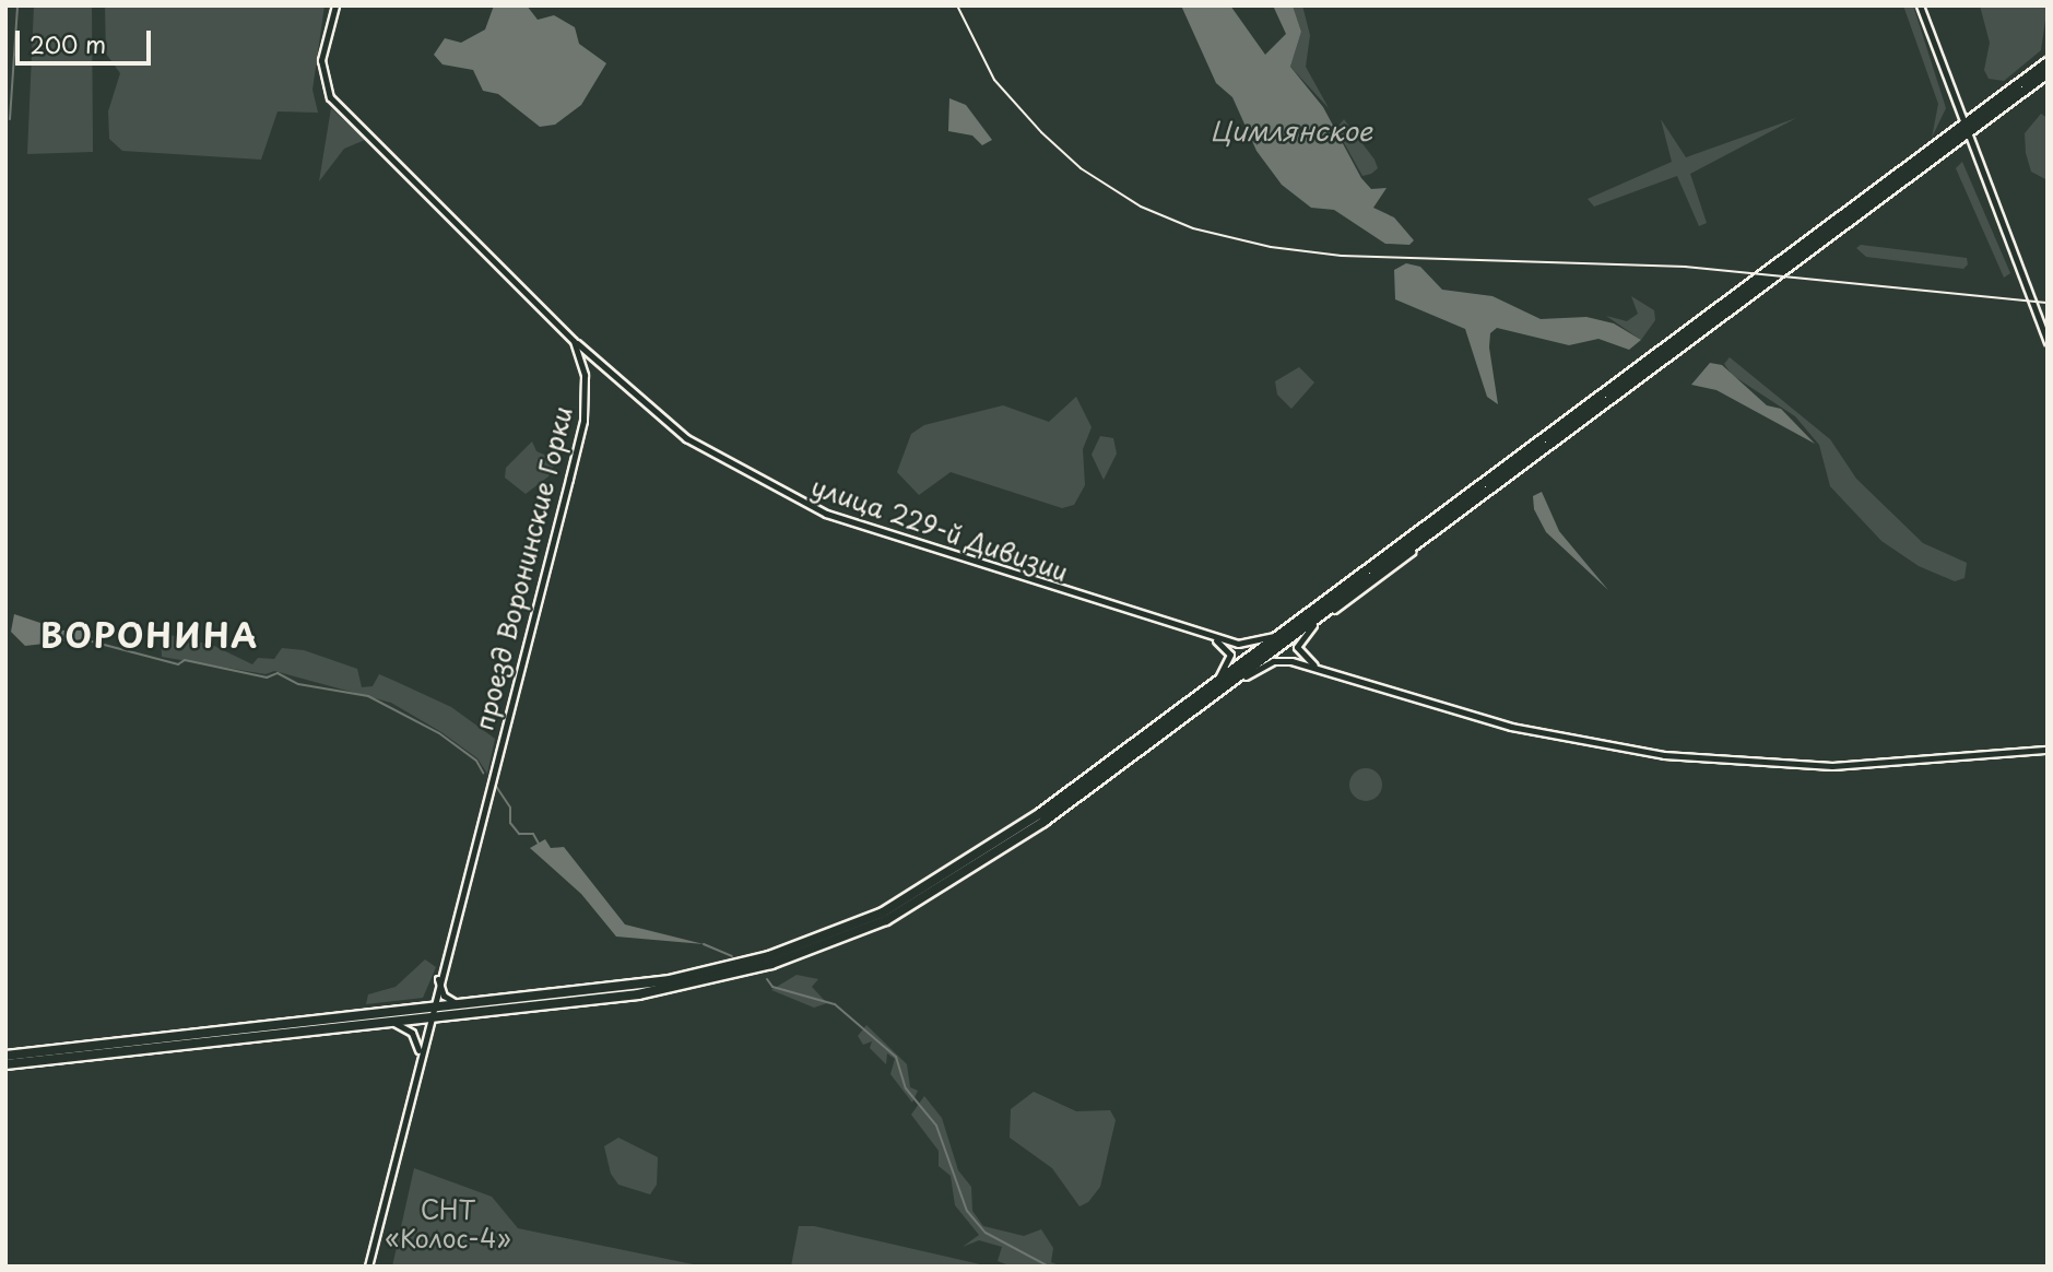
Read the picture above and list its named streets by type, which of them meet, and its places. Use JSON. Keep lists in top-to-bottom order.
{
  "streets": {
    "street": ["улица 229-й Дивизии", "проезд Воронинские Горки"]
  },
  "crossings": [
    ["улица 229-й Дивизии", "проезд Воронинские Горки"]
  ],
  "districts": ["ВОРОНИНА"],
  "water": ["Цимлянское"],
  "parks": ["СНТ «Колос-4»"],
  "scale_bar": "200 m"
}
